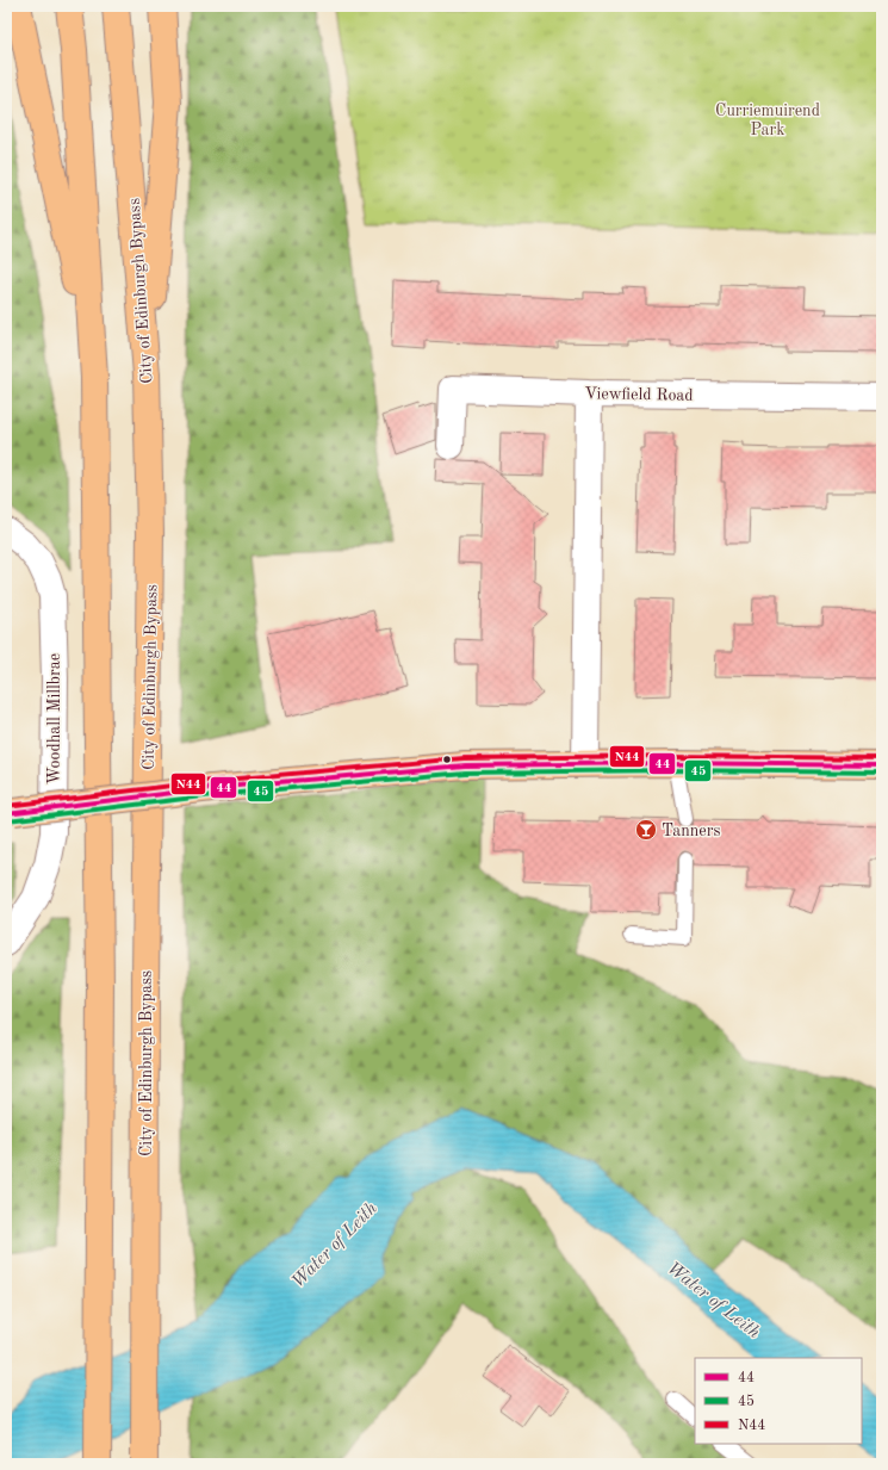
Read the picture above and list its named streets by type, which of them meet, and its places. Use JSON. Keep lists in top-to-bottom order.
{
  "streets": {
    "main road": ["City of Edinburgh Bypass"],
    "street": ["Viewfield Road", "Woodhall Millbrae"]
  },
  "water": ["Water of Leith"],
  "parks": ["Curriemuirend Park"],
  "places": {
    "bar": ["Tanners"]
  },
  "lines": ["transit line N44", "transit line 44", "transit line 45"],
  "legend": ["44", "45", "N44"]
}
